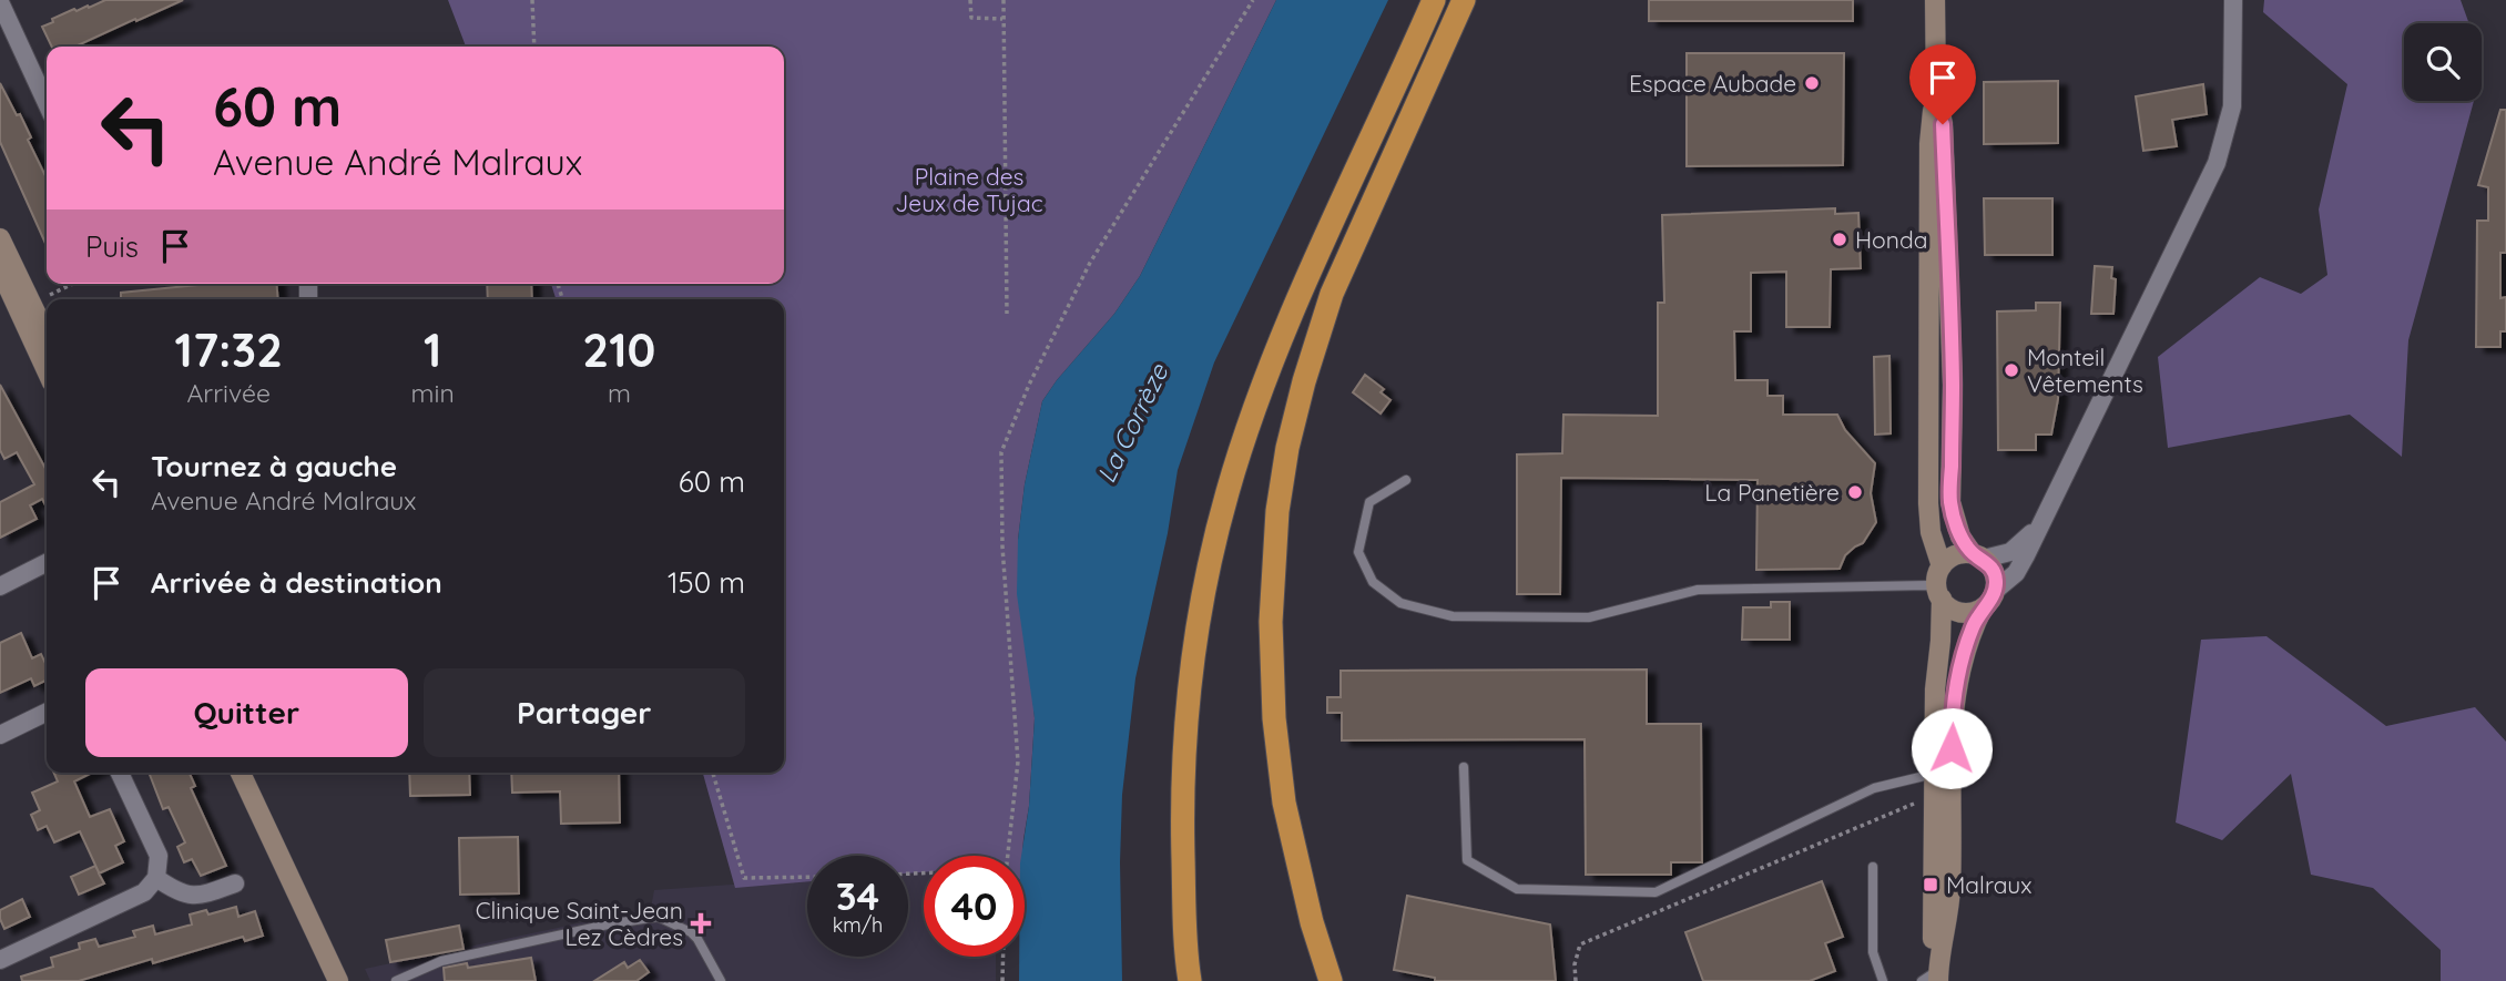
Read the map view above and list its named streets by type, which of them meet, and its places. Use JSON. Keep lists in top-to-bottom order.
{
  "water": ["La Corrèze"],
  "parks": ["Plaine des Jeux de Tujac"],
  "places": {
    "other": [
      "Espace Aubade",
      "Honda",
      "Monteil Vêtements",
      "La Panetière"
    ],
    "transit": ["Malraux"],
    "health": ["Clinique Saint-Jean Lez Cèdres"]
  },
  "page": {
    "turn": ["60 m", "Avenue André Malraux"],
    "then": "Puis",
    "eta": [
      "17:32",
      "Arrivée",
      "1",
      "min",
      "210",
      "m"
    ],
    "list": [
      {
        "name": "Tournez à gauche",
        "note": "Avenue André Malraux",
        "value": "60 m"
      },
      {
        "name": "Arrivée à destination",
        "value": "150 m"
      }
    ],
    "buttons": ["Quitter", "Partager"],
    "speed": "34 km/h",
    "limit": "40"
  }
}
